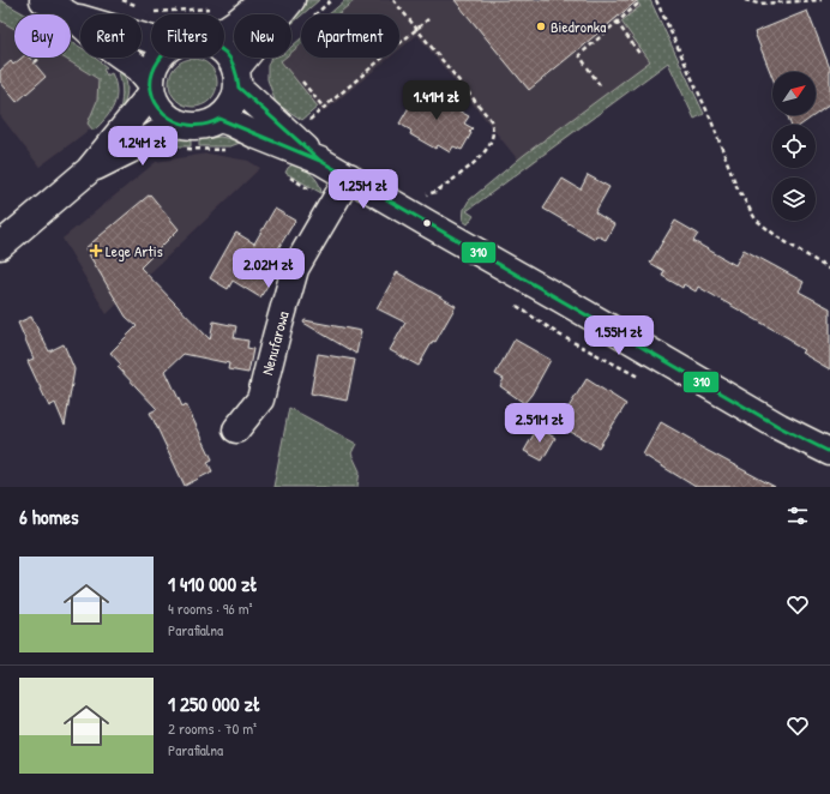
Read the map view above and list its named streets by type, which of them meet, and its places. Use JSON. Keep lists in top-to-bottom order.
{
  "streets": {
    "street": ["Nenufarowa"]
  },
  "places": {
    "other": ["Biedronka"],
    "health": ["Lege Artis"]
  },
  "lines": ["transit line 310"],
  "north": "top right",
  "page": {
    "chip": [
      "Buy",
      "Rent",
      "Filters",
      "New",
      "Apartment"
    ],
    "price": [
      "1.41M zł",
      "1.24M zł",
      "1.25M zł",
      "2.02M zł",
      "1.55M zł",
      "2.51M zł"
    ],
    "heading": "6 homes",
    "list": [
      {
        "name": "1 410 000 zł",
        "note": "4 rooms · 96 m² · Parafialna"
      },
      {
        "name": "1 250 000 zł",
        "note": "2 rooms · 70 m² · Parafialna"
      }
    ]
  }
}
